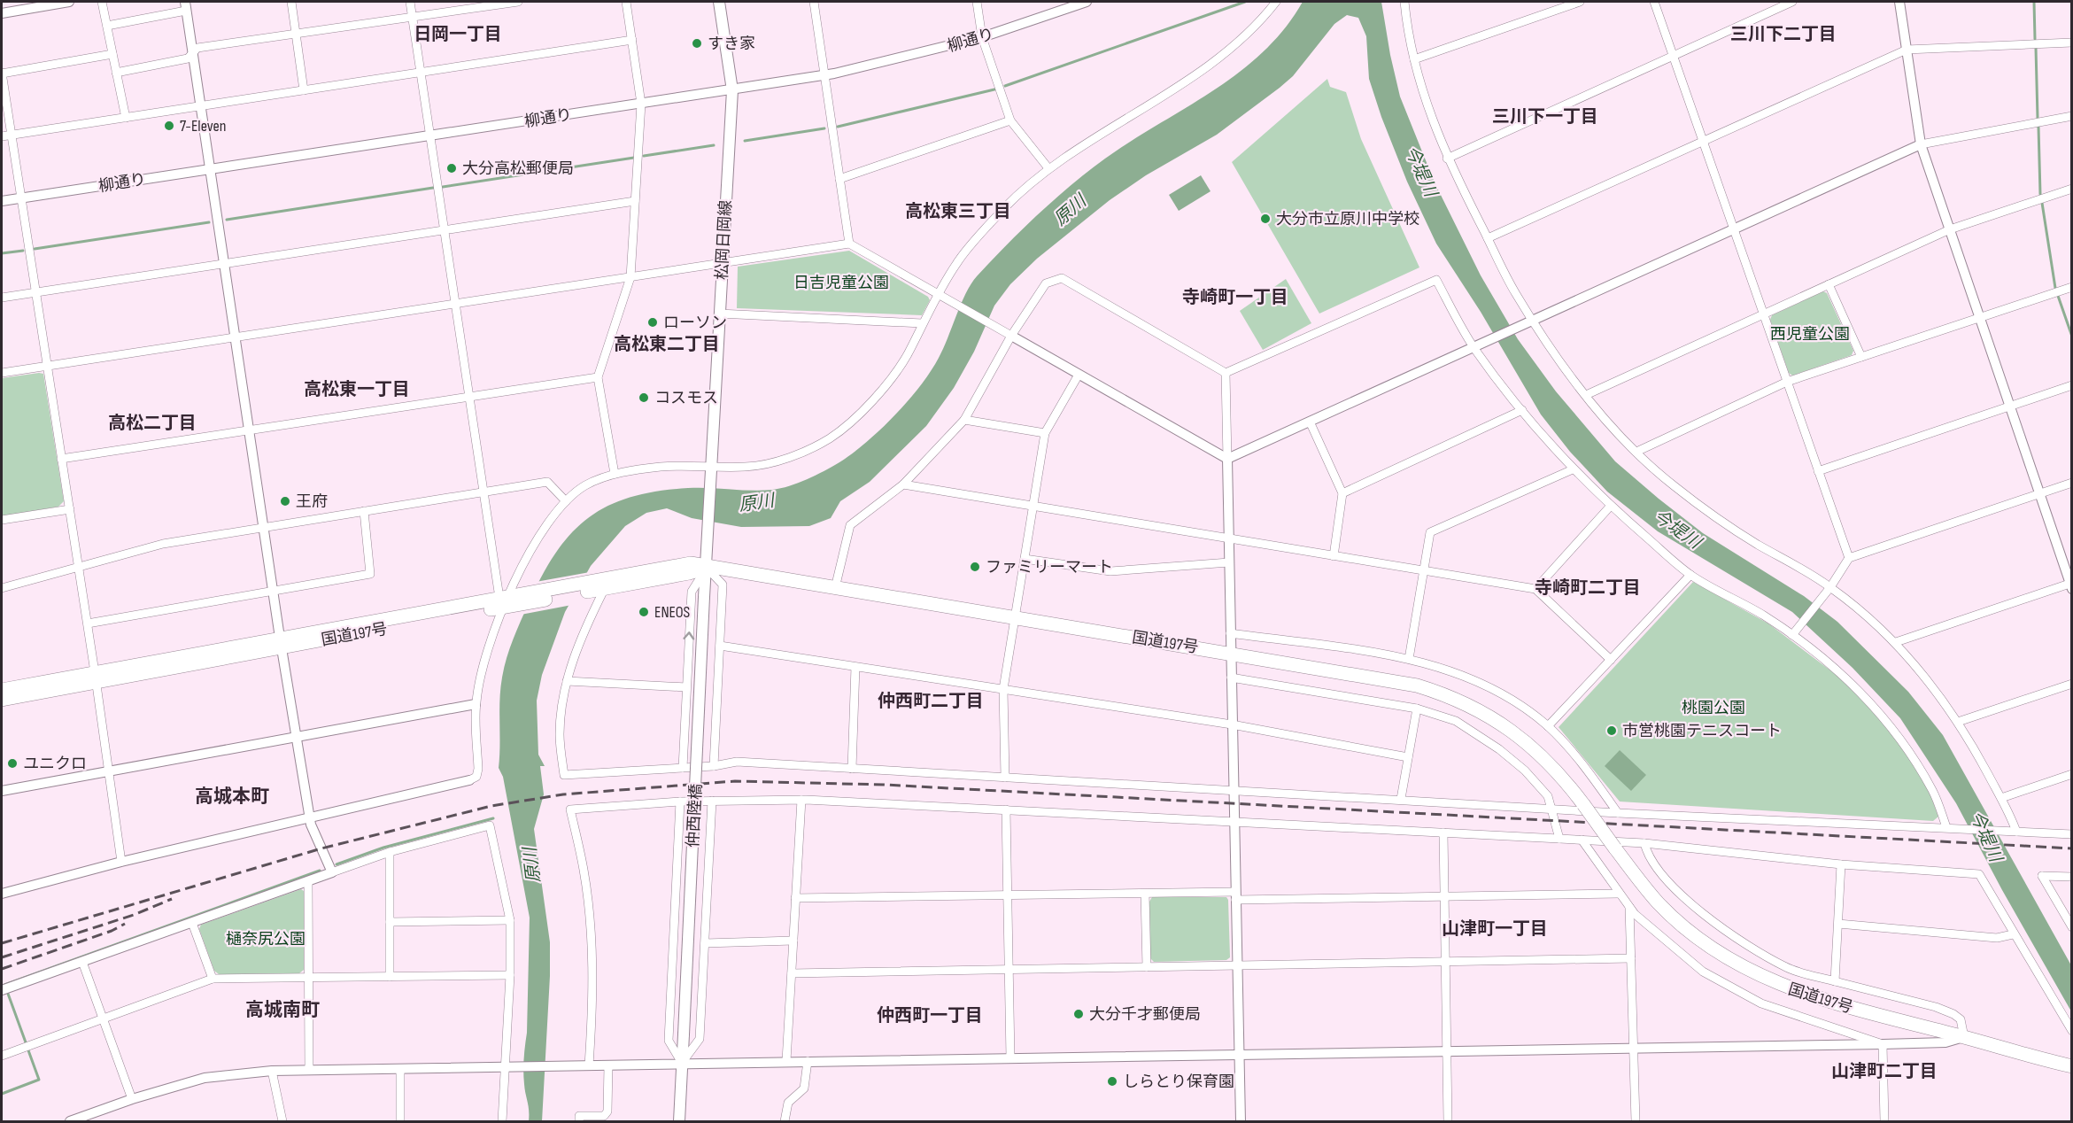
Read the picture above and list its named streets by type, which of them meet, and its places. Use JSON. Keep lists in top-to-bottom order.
{
  "streets": {
    "highway": ["国道197号"],
    "main road": ["松岡日岡線", "仲西陸橋"],
    "street": ["柳通り"]
  },
  "crossings": [
    ["柳通り", "松岡日岡線"],
    ["松岡日岡線", "国道197号"],
    ["松岡日岡線", "仲西陸橋"],
    ["国道197号", "仲西陸橋"]
  ],
  "districts": [
    "日岡一丁目",
    "三川下二丁目",
    "三川下一丁目",
    "高松東三丁目",
    "寺崎町一丁目",
    "高松東二丁目",
    "高松東一丁目",
    "高松二丁目",
    "寺崎町二丁目",
    "仲西町二丁目",
    "高城本町",
    "山津町一丁目",
    "高城南町",
    "仲西町一丁目",
    "山津町二丁目"
  ],
  "water": ["今堤川", "原川"],
  "parks": [
    "日吉児童公園",
    "西児童公園",
    "桃園公園",
    "樋奈尻公園"
  ],
  "places": [
    "すき家",
    "7-Eleven",
    "大分高松郵便局",
    "大分市立原川中学校",
    "ローソン",
    "コスモス",
    "王府",
    "ファミリーマート",
    "ENEOS",
    "市営桃園テニスコート",
    "ユニクロ",
    "大分千才郵便局",
    "しらとり保育園"
  ]
}
